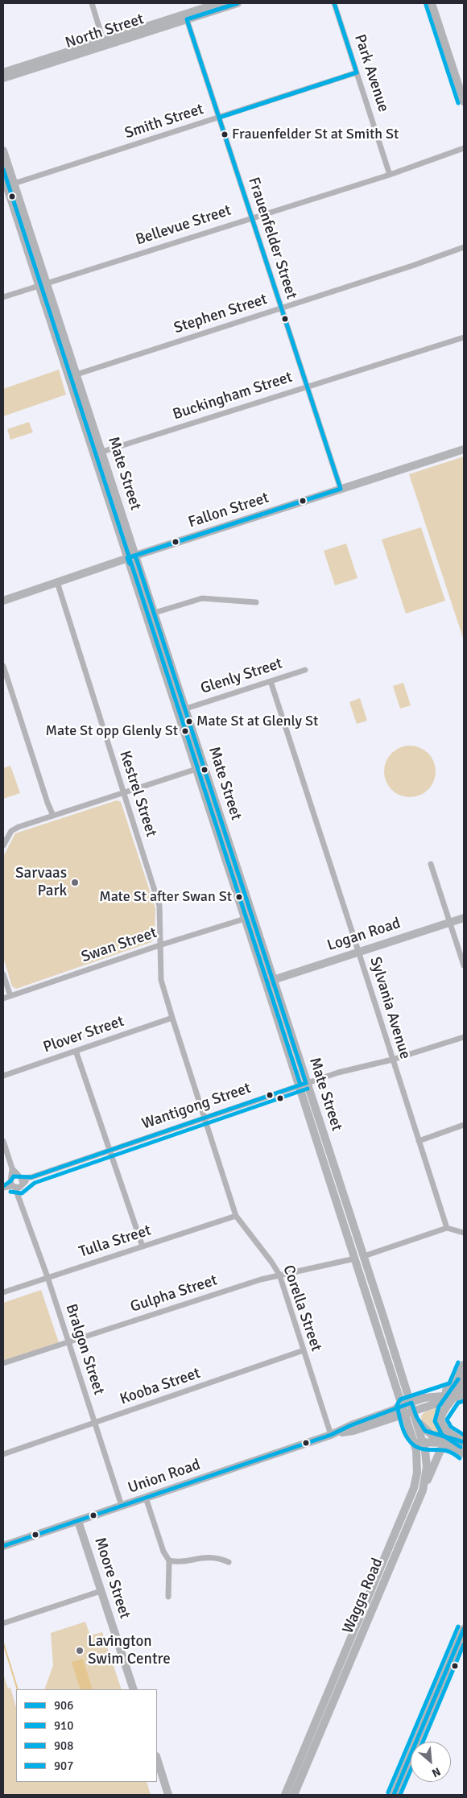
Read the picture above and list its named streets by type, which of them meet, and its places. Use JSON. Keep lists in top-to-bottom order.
{
  "streets": {
    "main road": [
      "North Street",
      "Mate Street",
      "Fallon Street",
      "Logan Road",
      "Union Road",
      "Moore Street",
      "Wagga Road"
    ],
    "street": [
      "Park Avenue",
      "Smith Street",
      "Bellevue Street",
      "Frauenfelder Street",
      "Stephen Street",
      "Buckingham Street",
      "Glenly Street",
      "Kestrel Street",
      "Swan Street",
      "Sylvania Avenue",
      "Plover Street",
      "Wantigong Street",
      "Tulla Street",
      "Gulpha Street",
      "Corella Street",
      "Bralgon Street",
      "Kooba Street"
    ]
  },
  "crossings": [
    ["North Street", "Frauenfelder Street"],
    ["Park Avenue", "Smith Street"],
    ["Park Avenue", "Bellevue Street"],
    ["Smith Street", "Frauenfelder Street"],
    ["Smith Street", "Mate Street"],
    ["Bellevue Street", "Frauenfelder Street"],
    ["Bellevue Street", "Mate Street"],
    ["Frauenfelder Street", "Stephen Street"],
    ["Frauenfelder Street", "Buckingham Street"],
    ["Frauenfelder Street", "Fallon Street"],
    ["Stephen Street", "Mate Street"],
    ["Buckingham Street", "Mate Street"],
    ["Mate Street", "Fallon Street"],
    ["Mate Street", "Glenly Street"],
    ["Mate Street", "Logan Road"],
    ["Mate Street", "Swan Street"],
    ["Mate Street", "Wantigong Street"],
    ["Mate Street", "Gulpha Street"],
    ["Mate Street", "Union Road"],
    ["Mate Street", "Wagga Road"],
    ["Fallon Street", "Kestrel Street"],
    ["Glenly Street", "Sylvania Avenue"],
    ["Kestrel Street", "Swan Street"],
    ["Kestrel Street", "Corella Street"],
    ["Logan Road", "Sylvania Avenue"],
    ["Swan Street", "Corella Street"],
    ["Sylvania Avenue", "Wantigong Street"],
    ["Plover Street", "Corella Street"],
    ["Wantigong Street", "Corella Street"],
    ["Wantigong Street", "Bralgon Street"],
    ["Tulla Street", "Corella Street"],
    ["Tulla Street", "Bralgon Street"],
    ["Gulpha Street", "Corella Street"],
    ["Gulpha Street", "Bralgon Street"],
    ["Corella Street", "Kooba Street"],
    ["Corella Street", "Union Road"],
    ["Bralgon Street", "Kooba Street"],
    ["Bralgon Street", "Union Road"],
    ["Union Road", "Moore Street"],
    ["Union Road", "Wagga Road"]
  ],
  "places": [
    "Frauenfelder St at Smith St",
    "Mate St at Glenly St",
    "Mate St opp Glenly St",
    "Sarvaas Park",
    "Mate St after Swan St",
    "Lavington Swim Centre"
  ],
  "lines": [
    "transit line 906",
    "transit line 908",
    "transit line 910",
    "transit line 907"
  ],
  "legend": [
    "906",
    "910",
    "908",
    "907"
  ],
  "north": "bottom right"
}
